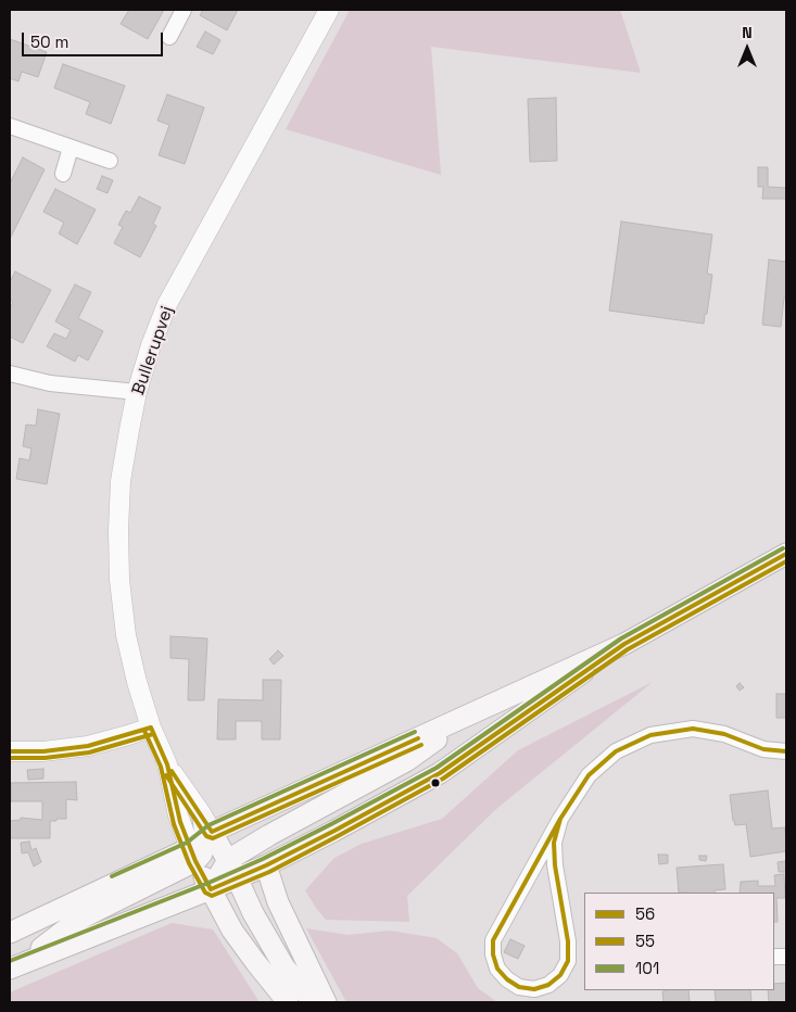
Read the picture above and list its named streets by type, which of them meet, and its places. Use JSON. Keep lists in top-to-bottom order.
{
  "streets": {
    "street": ["Bullerupvej"]
  },
  "lines": ["transit line 101", "transit line 56", "transit line 55"],
  "legend": ["56", "55", "101"],
  "scale_bar": "50 m",
  "north": "top"
}
